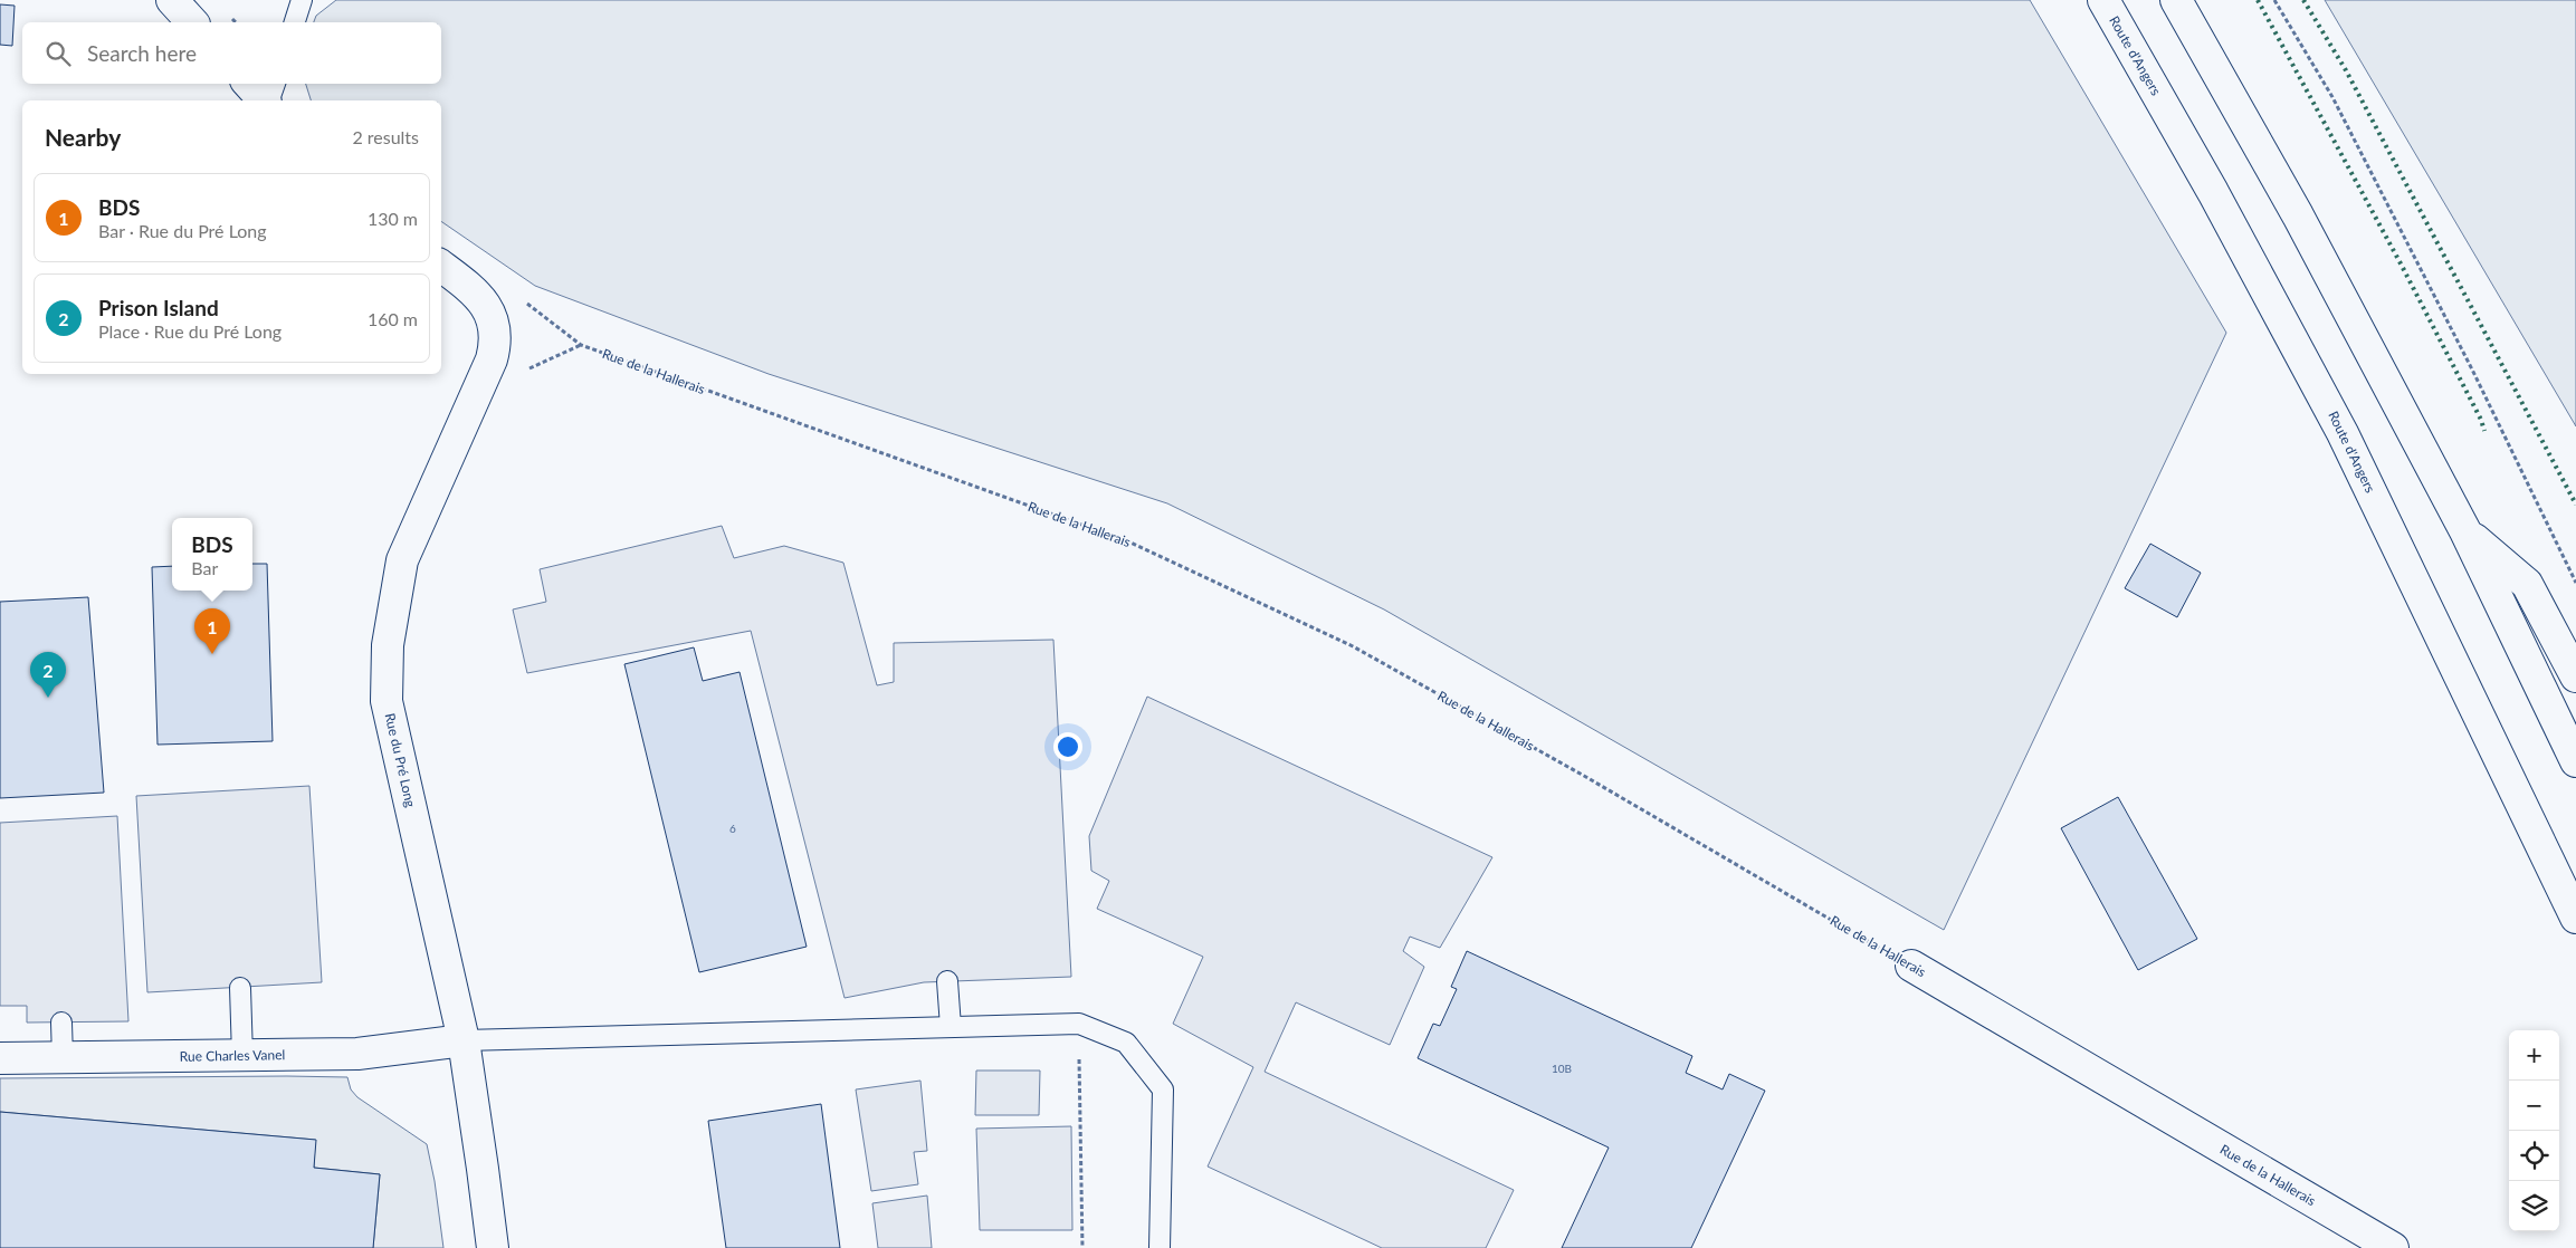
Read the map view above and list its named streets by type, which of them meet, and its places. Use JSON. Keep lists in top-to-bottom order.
{
  "streets": {
    "main road": [
      "Route d'Angers",
      "Rue de la Hallerais",
      "Rue du Pré Long",
      "Rue Charles Vanel"
    ]
  },
  "crossings": [
    ["Rue du Pré Long", "Rue Charles Vanel"]
  ],
  "house_numbers": ["6", "10B"],
  "page": {
    "search": "Search here",
    "heading": ["Nearby", "2 results"],
    "list": [
      {
        "mark": "1",
        "name": "BDS",
        "note": "Bar · Rue du Pré Long",
        "value": "130 m"
      },
      {
        "mark": "2",
        "name": "Prison Island",
        "note": "Place · Rue du Pré Long",
        "value": "160 m"
      }
    ],
    "popup": ["BDS", "Bar"],
    "pins": ["1", "2"],
    "map_buttons": ["+", "−"]
  }
}
